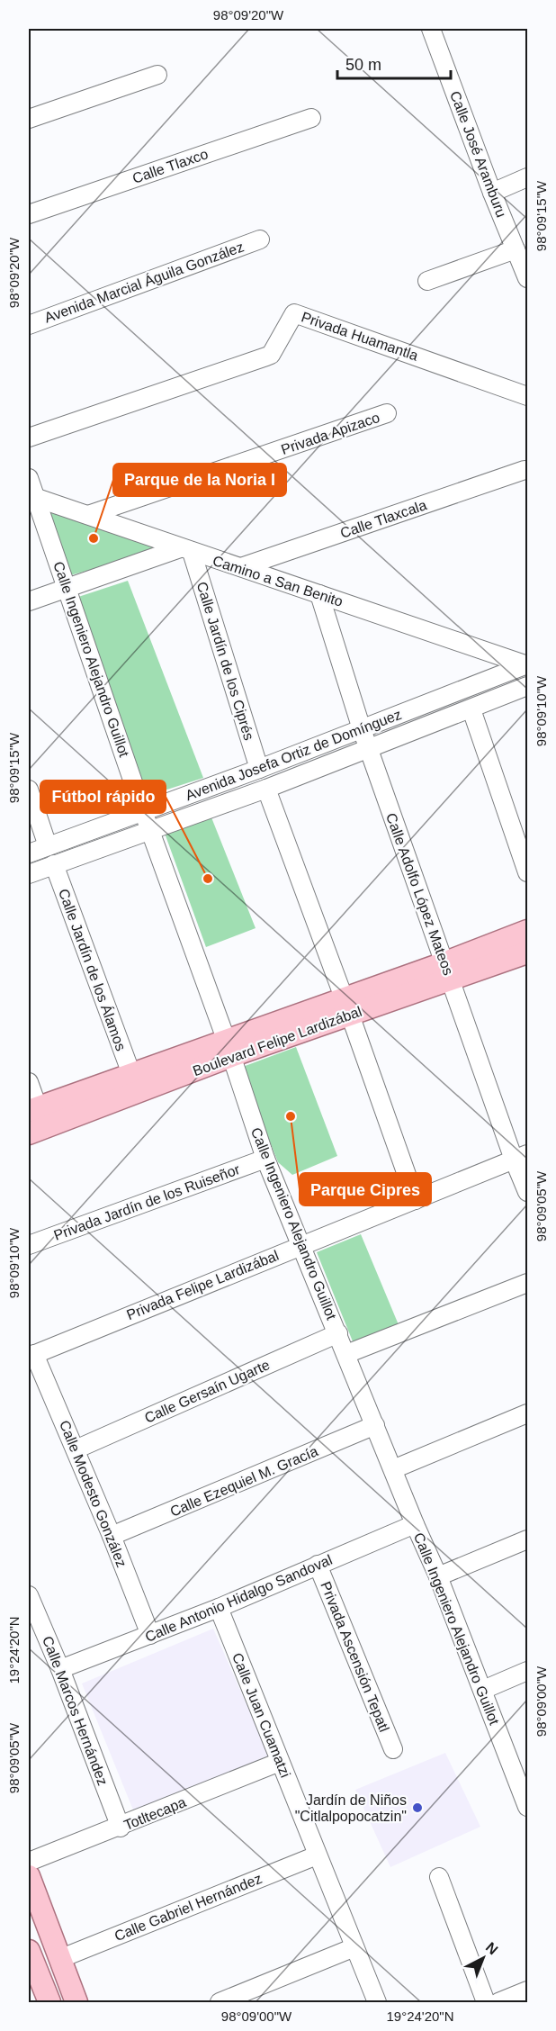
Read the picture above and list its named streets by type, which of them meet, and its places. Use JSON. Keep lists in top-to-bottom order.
{
  "streets": {
    "main road": ["Boulevard Felipe Lardizábal"],
    "street": [
      "Calle José Aramburu",
      "Calle Tlaxco",
      "Avenida Marcial Águila González",
      "Privada Huamantla",
      "Privada Apizaco",
      "Calle Tlaxcala",
      "Camino a San Benito",
      "Calle Ingeniero Alejandro Guillot",
      "Calle Jardín de los Ciprés",
      "Avenida Josefa Ortiz de Domínguez",
      "Calle Adolfo López Mateos",
      "Calle Jardín de los Álamos",
      "Privada Jardín de los Ruiseñor",
      "Privada Felipe Lardizábal",
      "Calle Gersaín Ugarte",
      "Calle Ezequiel M. Gracía",
      "Calle Modesto González",
      "Calle Antonio Hidalgo Sandoval",
      "Privada Ascensión Tepatl",
      "Calle Marcos Hernández",
      "Calle Juan Cuamatzi",
      "Totltecapa",
      "Calle Gabriel Hernández"
    ]
  },
  "crossings": [
    ["Privada Apizaco", "Camino a San Benito"],
    ["Calle Tlaxcala", "Camino a San Benito"],
    ["Camino a San Benito", "Calle Ingeniero Alejandro Guillot"],
    ["Camino a San Benito", "Calle Jardín de los Ciprés"],
    ["Camino a San Benito", "Avenida Josefa Ortiz de Domínguez"],
    ["Camino a San Benito", "Calle Adolfo López Mateos"],
    ["Calle Ingeniero Alejandro Guillot", "Avenida Josefa Ortiz de Domínguez"],
    ["Calle Ingeniero Alejandro Guillot", "Boulevard Felipe Lardizábal"],
    ["Calle Ingeniero Alejandro Guillot", "Privada Jardín de los Ruiseñor"],
    ["Calle Ingeniero Alejandro Guillot", "Privada Felipe Lardizábal"],
    ["Calle Ingeniero Alejandro Guillot", "Calle Gersaín Ugarte"],
    ["Calle Ingeniero Alejandro Guillot", "Calle Ezequiel M. Gracía"],
    ["Calle Ingeniero Alejandro Guillot", "Calle Antonio Hidalgo Sandoval"],
    ["Calle Jardín de los Ciprés", "Avenida Josefa Ortiz de Domínguez"],
    ["Avenida Josefa Ortiz de Domínguez", "Calle Adolfo López Mateos"],
    ["Avenida Josefa Ortiz de Domínguez", "Calle Jardín de los Álamos"],
    ["Calle Adolfo López Mateos", "Boulevard Felipe Lardizábal"],
    ["Calle Adolfo López Mateos", "Privada Felipe Lardizábal"],
    ["Calle Jardín de los Álamos", "Boulevard Felipe Lardizábal"],
    ["Privada Felipe Lardizábal", "Calle Modesto González"],
    ["Calle Gersaín Ugarte", "Calle Modesto González"],
    ["Calle Ezequiel M. Gracía", "Calle Modesto González"],
    ["Calle Modesto González", "Calle Antonio Hidalgo Sandoval"],
    ["Calle Antonio Hidalgo Sandoval", "Privada Ascensión Tepatl"],
    ["Calle Antonio Hidalgo Sandoval", "Calle Marcos Hernández"],
    ["Calle Antonio Hidalgo Sandoval", "Calle Juan Cuamatzi"],
    ["Calle Marcos Hernández", "Totltecapa"],
    ["Calle Juan Cuamatzi", "Totltecapa"],
    ["Calle Juan Cuamatzi", "Calle Gabriel Hernández"]
  ],
  "places": [
    "Parque de la Noria I",
    "Fútbol rápido",
    "Parque Cipres",
    "Jardín de Niños \"Citlalpopocatzin\""
  ],
  "scale_bar": "50 m",
  "north": "top right",
  "coordinates": [
    "98°09'20\"W",
    "98°09'15\"W",
    "98°09'10\"W",
    "98°09'05\"W",
    "19°24'20\"N",
    "98°09'00\"W"
  ]
}
